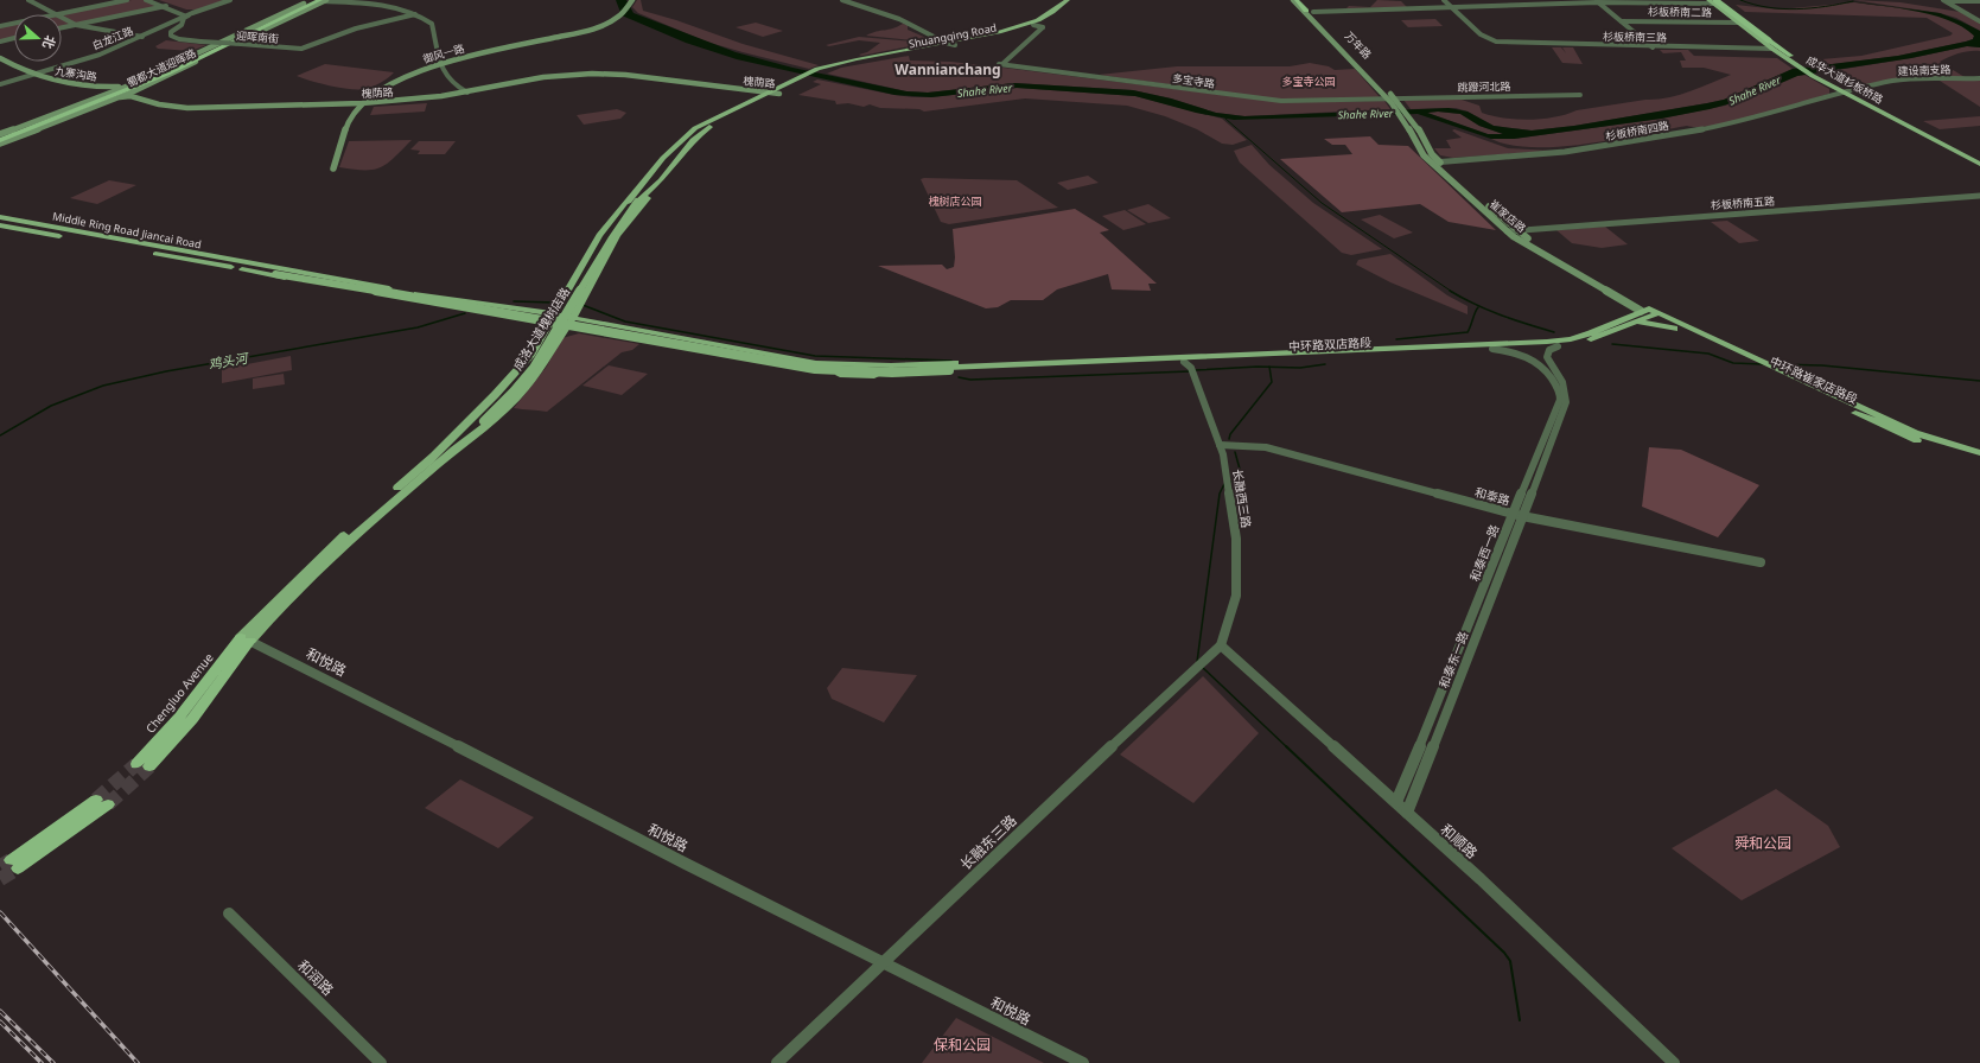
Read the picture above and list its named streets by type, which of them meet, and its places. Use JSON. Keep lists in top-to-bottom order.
{
  "streets": {
    "highway": ["蜀都大道迎晖路", "Chengluo Avenue"],
    "main road": [
      "Shuangqing Road",
      "万年路",
      "御风一路",
      "九寨沟路",
      "成华大道杉板桥路",
      "槐荫路",
      "崔家店路",
      "Middle Ring Road Jiancai Road",
      "成洛大道槐树店路",
      "中环路双店路段",
      "中环路崔家店路段"
    ],
    "street": [
      "杉板桥南二路",
      "迎晖南街",
      "杉板桥南三路",
      "白龙江路",
      "建设南支路",
      "多宝寺路",
      "跳蹬河北路",
      "杉板桥南四路",
      "杉板桥南五路",
      "和泰路",
      "长融西三路",
      "和泰西一路",
      "和泰东一路",
      "和悦路",
      "和顺路",
      "长融东三路",
      "和润路"
    ]
  },
  "crossings": [
    ["杉板桥南二路", "成华大道杉板桥路"],
    ["Shuangqing Road", "多宝寺路"],
    ["Shuangqing Road", "成洛大道槐树店路"],
    ["迎晖南街", "白龙江路"],
    ["杉板桥南三路", "成华大道杉板桥路"],
    ["白龙江路", "九寨沟路"],
    ["万年路", "多宝寺路"],
    ["万年路", "跳蹬河北路"],
    ["万年路", "崔家店路"],
    ["御风一路", "槐荫路"],
    ["蜀都大道迎晖路", "九寨沟路"],
    ["蜀都大道迎晖路", "槐荫路"],
    ["建设南支路", "成华大道杉板桥路"],
    ["建设南支路", "杉板桥南四路"],
    ["成华大道杉板桥路", "杉板桥南四路"],
    ["多宝寺路", "跳蹬河北路"],
    ["多宝寺路", "崔家店路"],
    ["槐荫路", "成洛大道槐树店路"],
    ["跳蹬河北路", "崔家店路"],
    ["杉板桥南四路", "崔家店路"],
    ["杉板桥南五路", "崔家店路"],
    ["崔家店路", "中环路双店路段"],
    ["崔家店路", "中环路崔家店路段"],
    ["成洛大道槐树店路", "和悦路"],
    ["成洛大道槐树店路", "Chengluo Avenue"],
    ["中环路双店路段", "中环路崔家店路段"],
    ["中环路双店路段", "长融西三路"],
    ["中环路双店路段", "和泰西一路"],
    ["和泰路", "长融西三路"],
    ["和泰路", "和泰西一路"],
    ["和泰路", "和泰东一路"],
    ["长融西三路", "和顺路"],
    ["长融西三路", "长融东三路"],
    ["和泰西一路", "和泰东一路"],
    ["和泰西一路", "和顺路"],
    ["和泰东一路", "和顺路"],
    ["和悦路", "Chengluo Avenue"],
    ["和悦路", "长融东三路"],
    ["和顺路", "长融东三路"]
  ],
  "districts": ["Wannianchang"],
  "water": ["Shahe River", "鸡头河"],
  "parks": [
    "多宝寺公园",
    "槐树店公园",
    "舜和公园",
    "保和公园"
  ],
  "north": "right"
}
